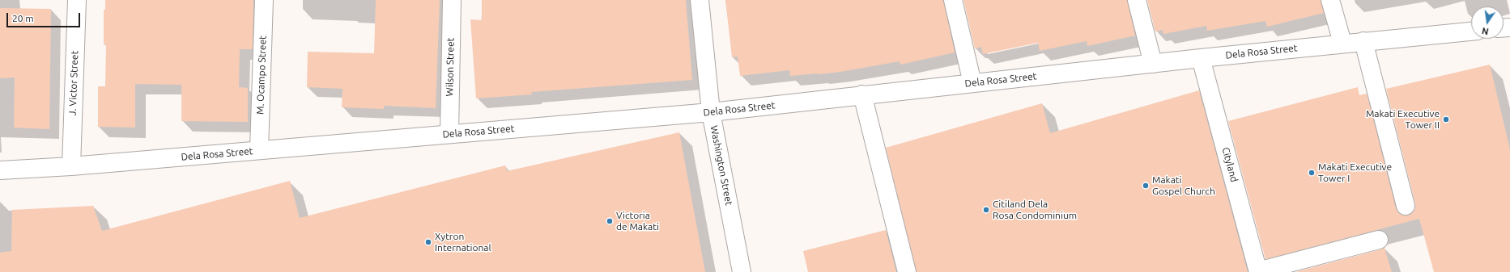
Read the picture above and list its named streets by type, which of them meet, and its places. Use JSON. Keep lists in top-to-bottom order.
{
  "streets": {
    "street": [
      "Dela Rosa Street",
      "Wilson Street",
      "M. Ocampo Street",
      "J. Victor Street",
      "Cityland",
      "Washington Street"
    ]
  },
  "crossings": [
    ["Dela Rosa Street", "Wilson Street"],
    ["Dela Rosa Street", "M. Ocampo Street"],
    ["Dela Rosa Street", "J. Victor Street"],
    ["Dela Rosa Street", "Cityland"],
    ["Dela Rosa Street", "Washington Street"]
  ],
  "places": [
    "Makati Executive Tower II",
    "Makati Executive Tower I",
    "Makati Gospel Church",
    "Citiland Dela Rosa Condominium",
    "Victoria de Makati",
    "Xytron International"
  ],
  "scale_bar": "20 m",
  "north": "bottom"
}
